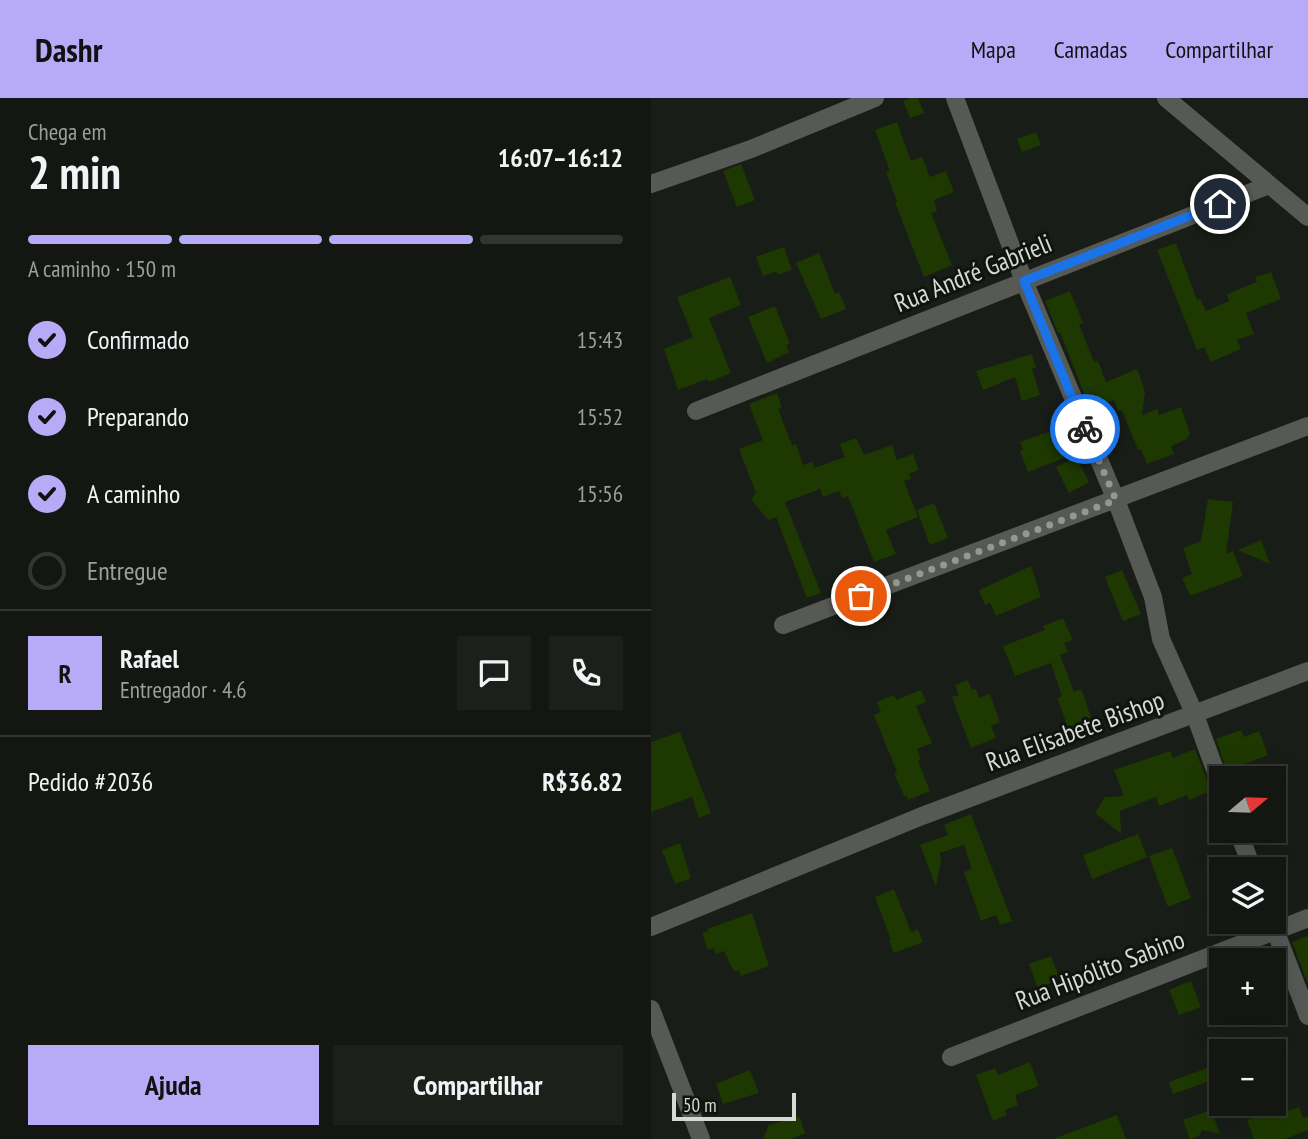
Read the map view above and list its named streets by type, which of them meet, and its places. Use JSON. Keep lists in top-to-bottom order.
{
  "streets": {
    "street": ["Rua André Gabrieli", "Rua Elisabete Bishop", "Rua Hipólito Sabino"]
  },
  "scale_bar": "50 m",
  "north": "right",
  "page": {
    "header": "Dashr",
    "nav": ["Mapa", "Camadas", "Compartilhar"],
    "heading": ["2 min", "Chega em", "16:07–16:12"],
    "panel": [
      "Rafael",
      "Entregador · 4.6",
      "Pedido #2036",
      "R$36.82"
    ],
    "bar": "A caminho · 150 m",
    "list": [
      ["Confirmado", "15:43"],
      ["Preparando", "15:52"],
      ["A caminho", "15:56"],
      "Entregue"
    ],
    "round": "R",
    "map_buttons": ["+", "−"],
    "buttons": ["Ajuda", "Compartilhar"],
    "scale": "50 m"
  }
}
